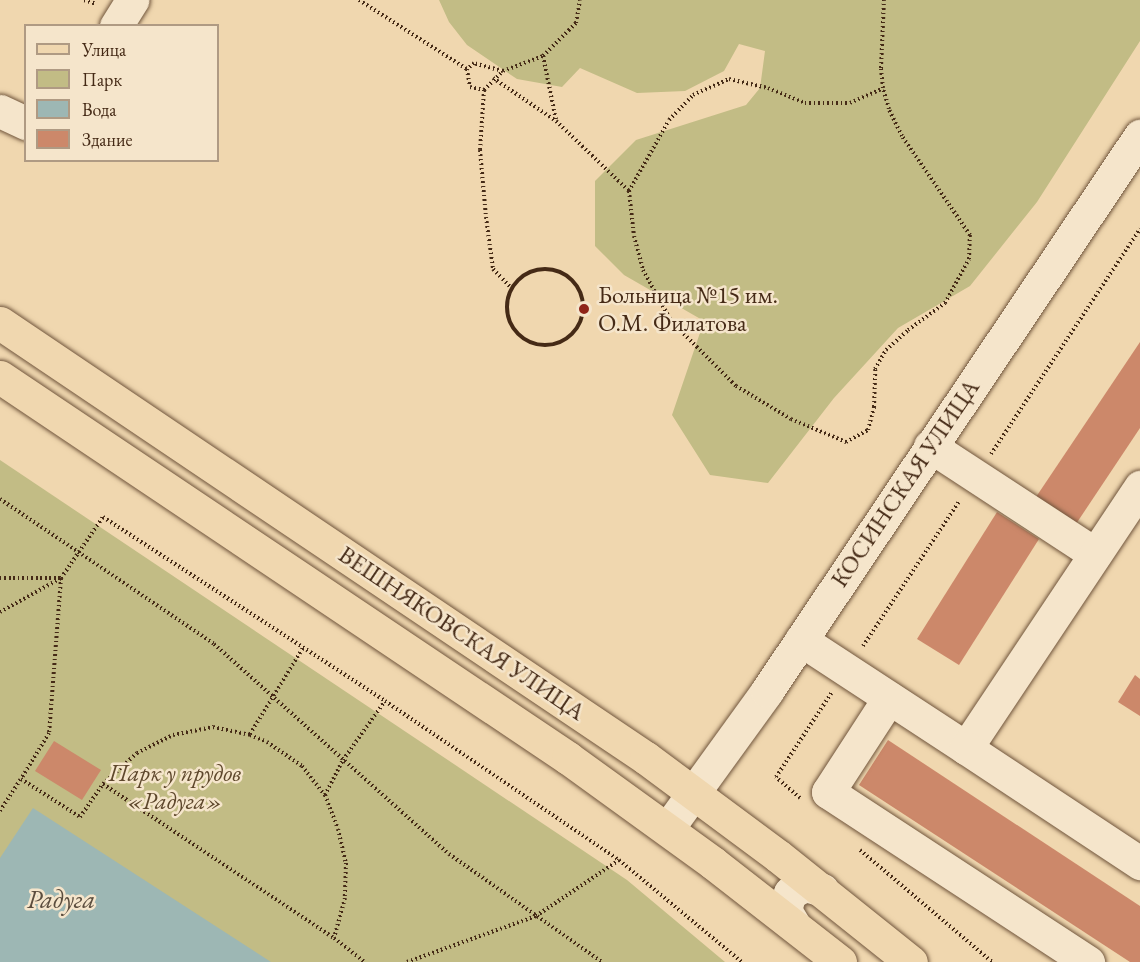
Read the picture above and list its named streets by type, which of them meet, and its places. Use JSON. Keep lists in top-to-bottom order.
{
  "streets": {
    "main road": ["ВЕШНЯКОВСКАЯ УЛИЦА"],
    "street": ["КОСИНСКАЯ УЛИЦА"]
  },
  "crossings": [
    ["КОСИНСКАЯ УЛИЦА", "ВЕШНЯКОВСКАЯ УЛИЦА"]
  ],
  "water": ["Радуга"],
  "parks": ["Парк у прудов «Радуга»"],
  "places": ["Больница №15 им. О.М. Филатова"],
  "legend": [
    "Улица",
    "Парк",
    "Вода",
    "Здание"
  ]
}
